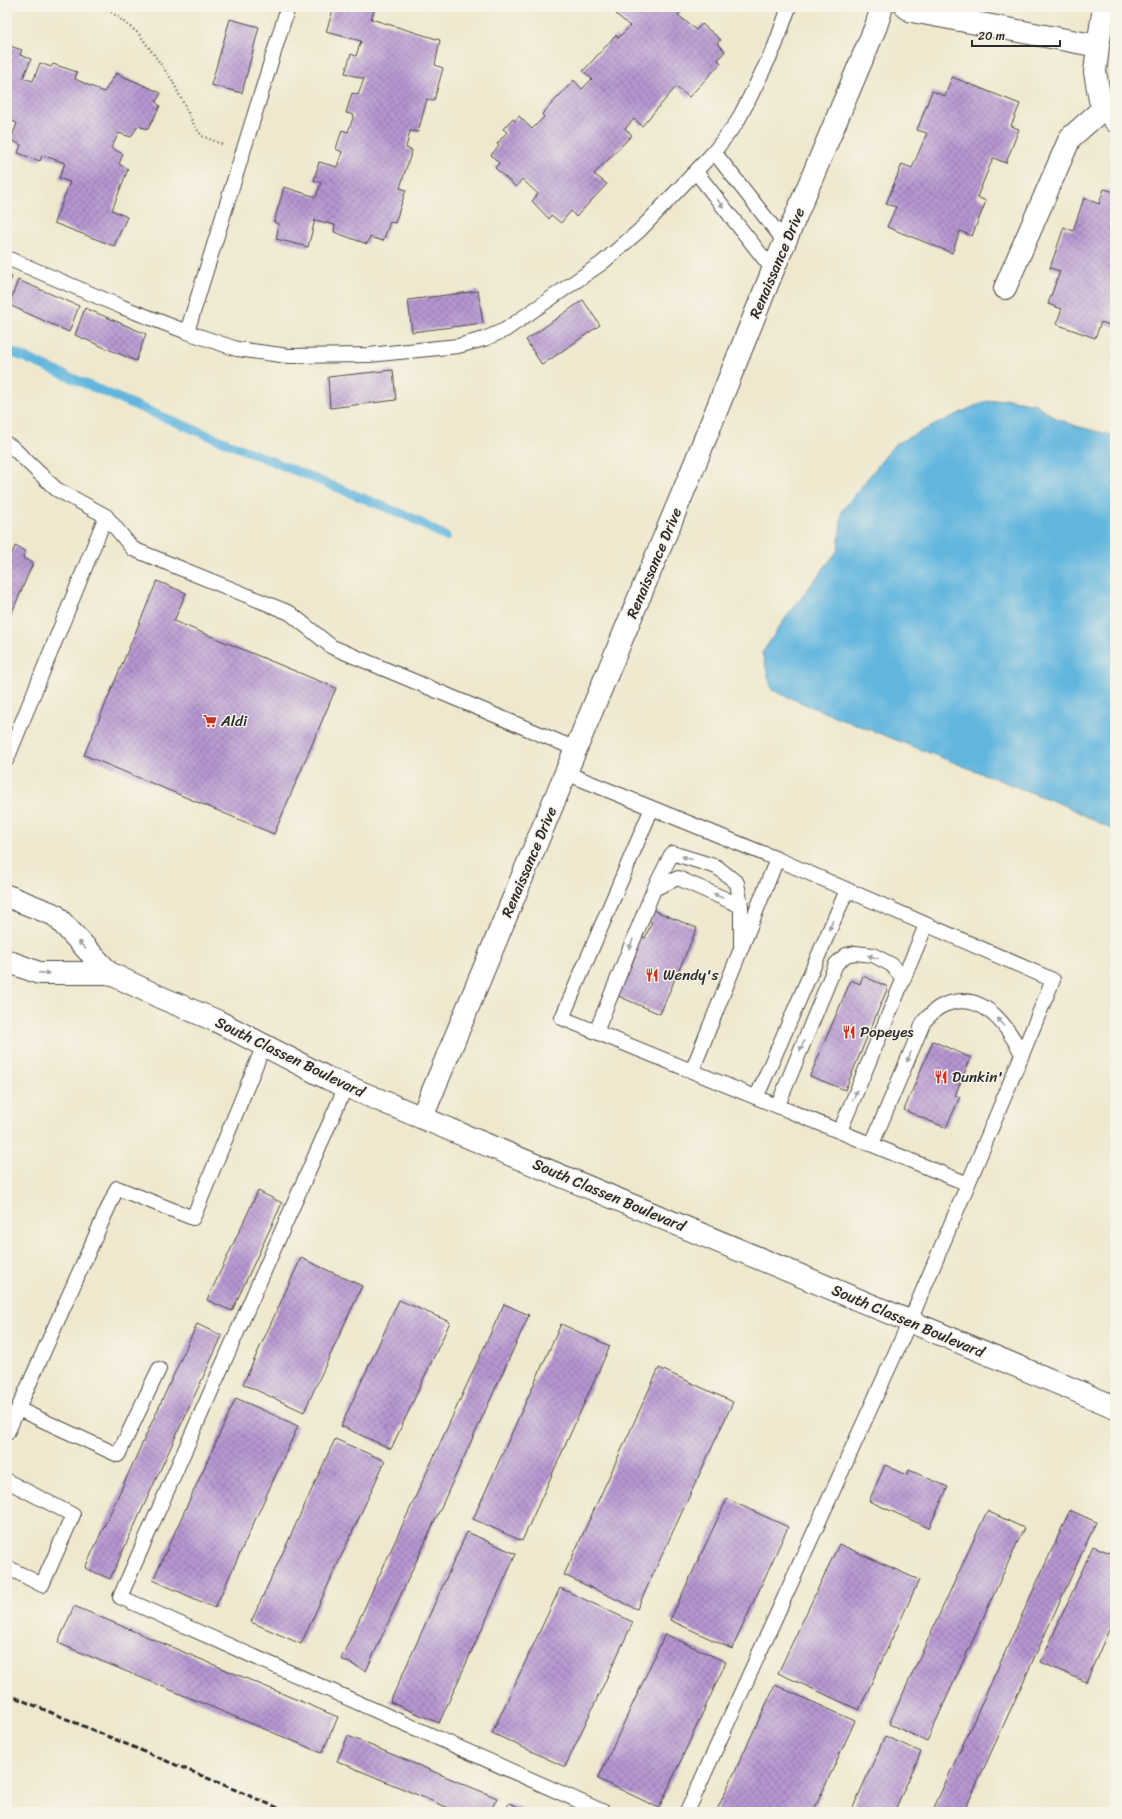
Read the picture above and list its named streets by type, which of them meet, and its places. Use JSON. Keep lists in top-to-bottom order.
{
  "streets": {
    "street": ["Renaissance Drive", "South Classen Boulevard"]
  },
  "crossings": [
    ["Renaissance Drive", "South Classen Boulevard"]
  ],
  "places": {
    "supermarket": ["Aldi"],
    "restaurant": ["Wendy's", "Popeyes", "Dunkin'"]
  },
  "scale_bar": "20 m"
}
